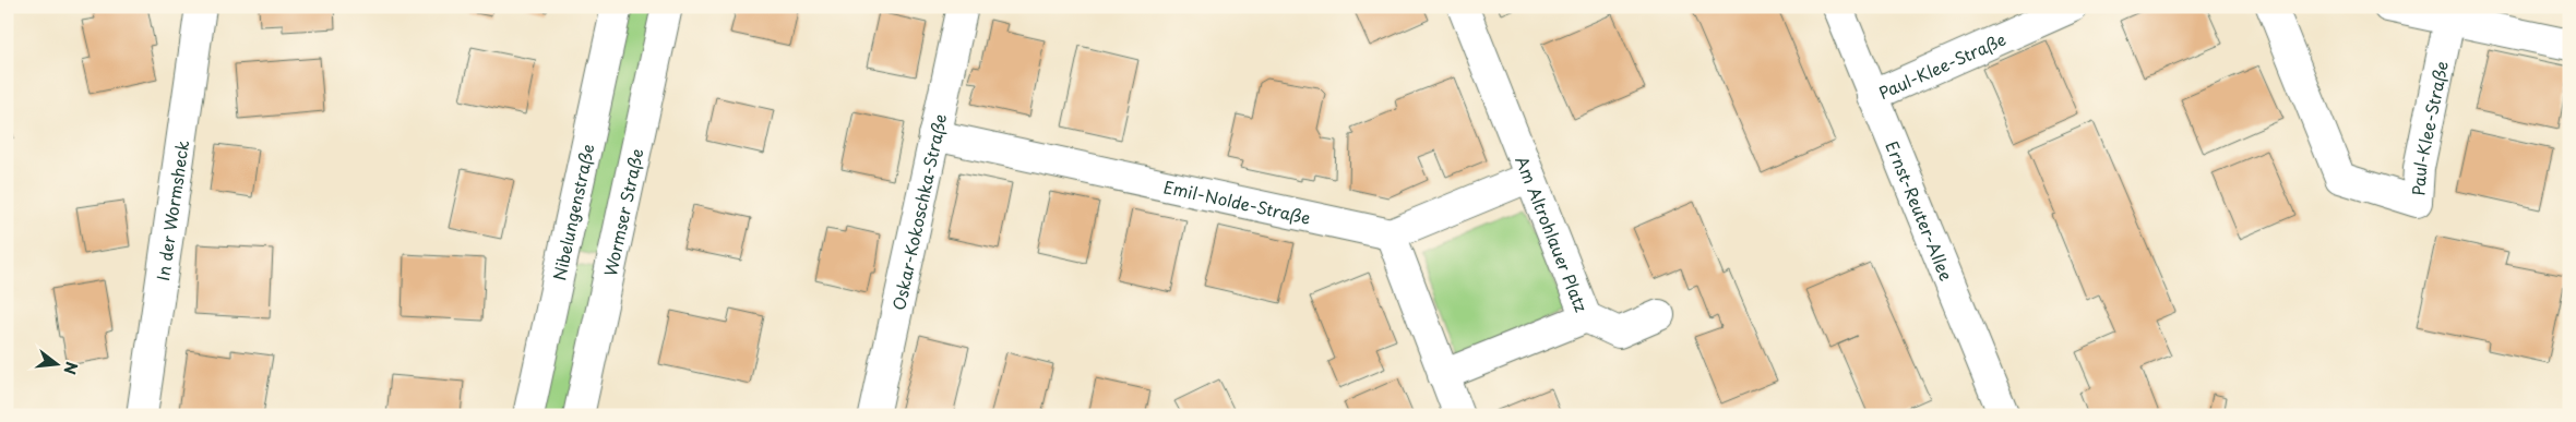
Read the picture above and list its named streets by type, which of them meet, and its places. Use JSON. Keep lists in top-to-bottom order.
{
  "streets": {
    "street": [
      "Paul-Klee-Straße",
      "Emil-Nolde-Straße",
      "In der Wormsheck",
      "Wormser Straße",
      "Nibelungenstraße",
      "Oskar-Kokoschka-Straße",
      "Ernst-Reuter-Allee",
      "Am Altrohlauer Platz"
    ]
  },
  "crossings": [
    ["Paul-Klee-Straße", "Ernst-Reuter-Allee"],
    ["Emil-Nolde-Straße", "Oskar-Kokoschka-Straße"]
  ],
  "north": "right"
}
